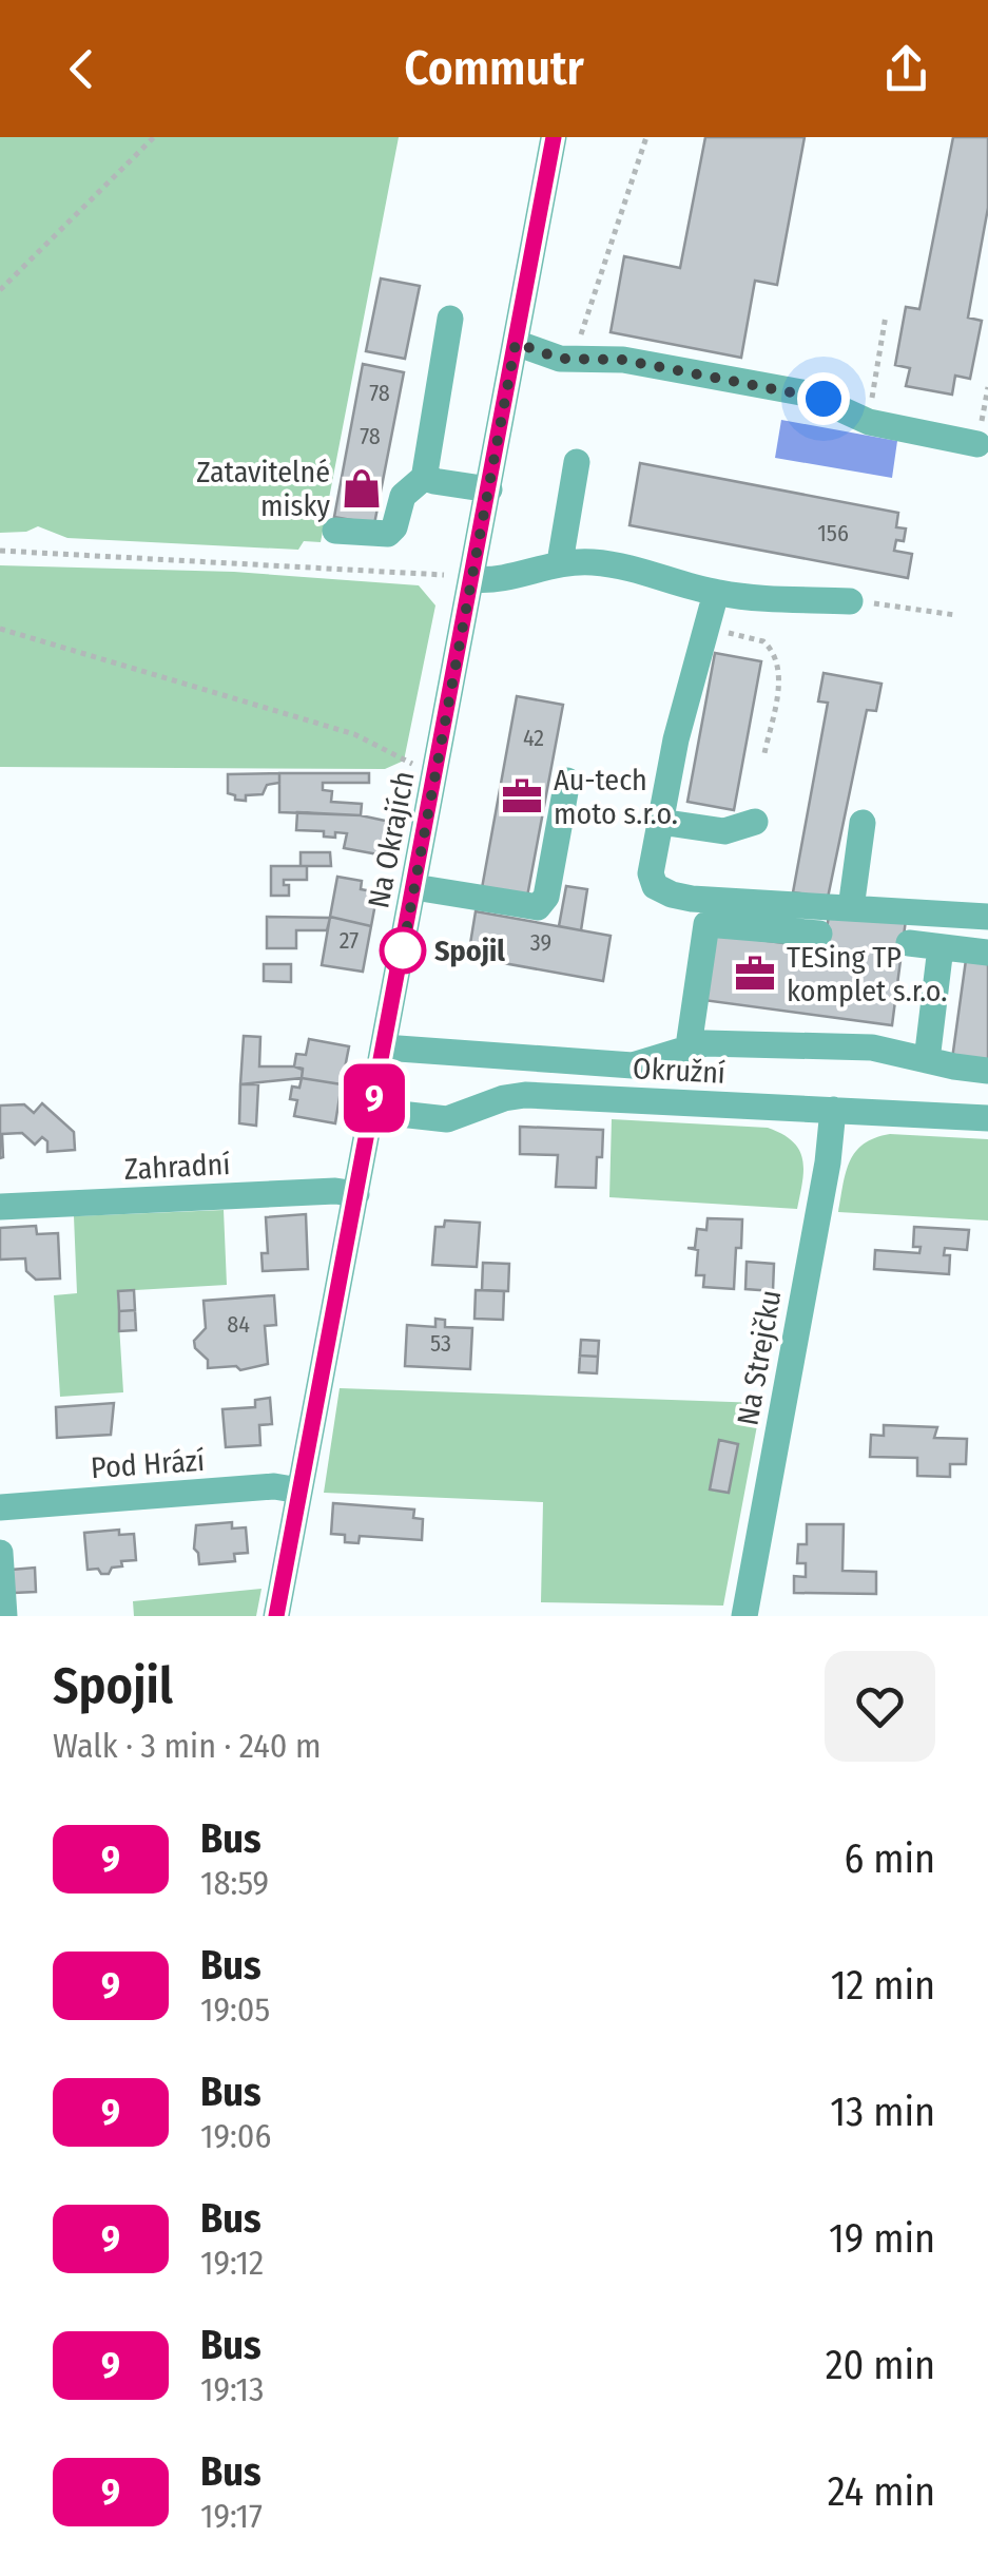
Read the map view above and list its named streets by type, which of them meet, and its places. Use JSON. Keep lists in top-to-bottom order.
{
  "streets": {
    "street": [
      "Na Okrajích",
      "Okružní",
      "Zahradní",
      "Na Strejčku",
      "Pod Hrází"
    ]
  },
  "crossings": [
    ["Na Okrajích", "Okružní"],
    ["Na Okrajích", "Zahradní"],
    ["Na Okrajích", "Pod Hrází"],
    ["Okružní", "Na Strejčku"]
  ],
  "places": {
    "shop": ["Zatavitelné misky"],
    "office": ["Au-tech moto s.r.o.", "TESing TP komplet s.r.o."],
    "other": ["Spojil"]
  },
  "lines": ["bus line 9"],
  "house_numbers": [
    "78",
    "78",
    "156",
    "42",
    "27",
    "39",
    "84",
    "53"
  ],
  "page": {
    "header": "Commutr",
    "on_map": "9",
    "heading": ["Spojil", "Walk · 3 min · 240 m"],
    "list": [
      {
        "mark": "9",
        "name": "Bus",
        "note": "18:59",
        "value": "6 min"
      },
      {
        "mark": "9",
        "name": "Bus",
        "note": "19:05",
        "value": "12 min"
      },
      {
        "mark": "9",
        "name": "Bus",
        "note": "19:06",
        "value": "13 min"
      },
      {
        "mark": "9",
        "name": "Bus",
        "note": "19:12",
        "value": "19 min"
      },
      {
        "mark": "9",
        "name": "Bus",
        "note": "19:13",
        "value": "20 min"
      },
      {
        "mark": "9",
        "name": "Bus",
        "note": "19:17",
        "value": "24 min"
      }
    ]
  }
}
